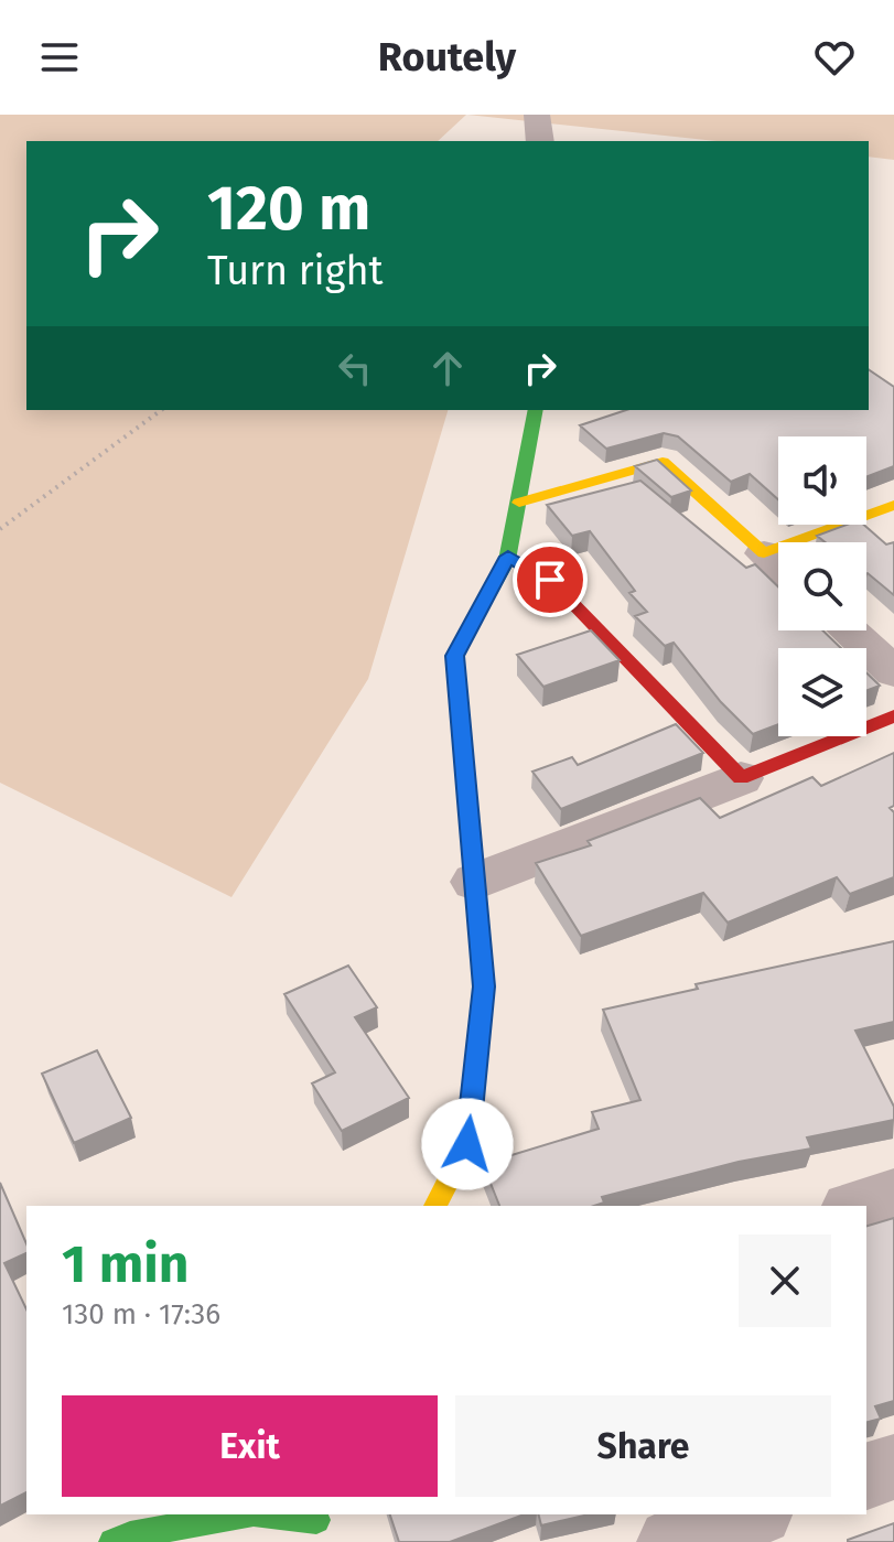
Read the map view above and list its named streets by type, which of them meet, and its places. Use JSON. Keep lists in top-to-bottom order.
{
  "page": {
    "header": "Routely",
    "turn": ["120 m", "Turn right"],
    "heading": ["1 min", "130 m · 17:36"],
    "buttons": ["Exit", "Share"]
  }
}
